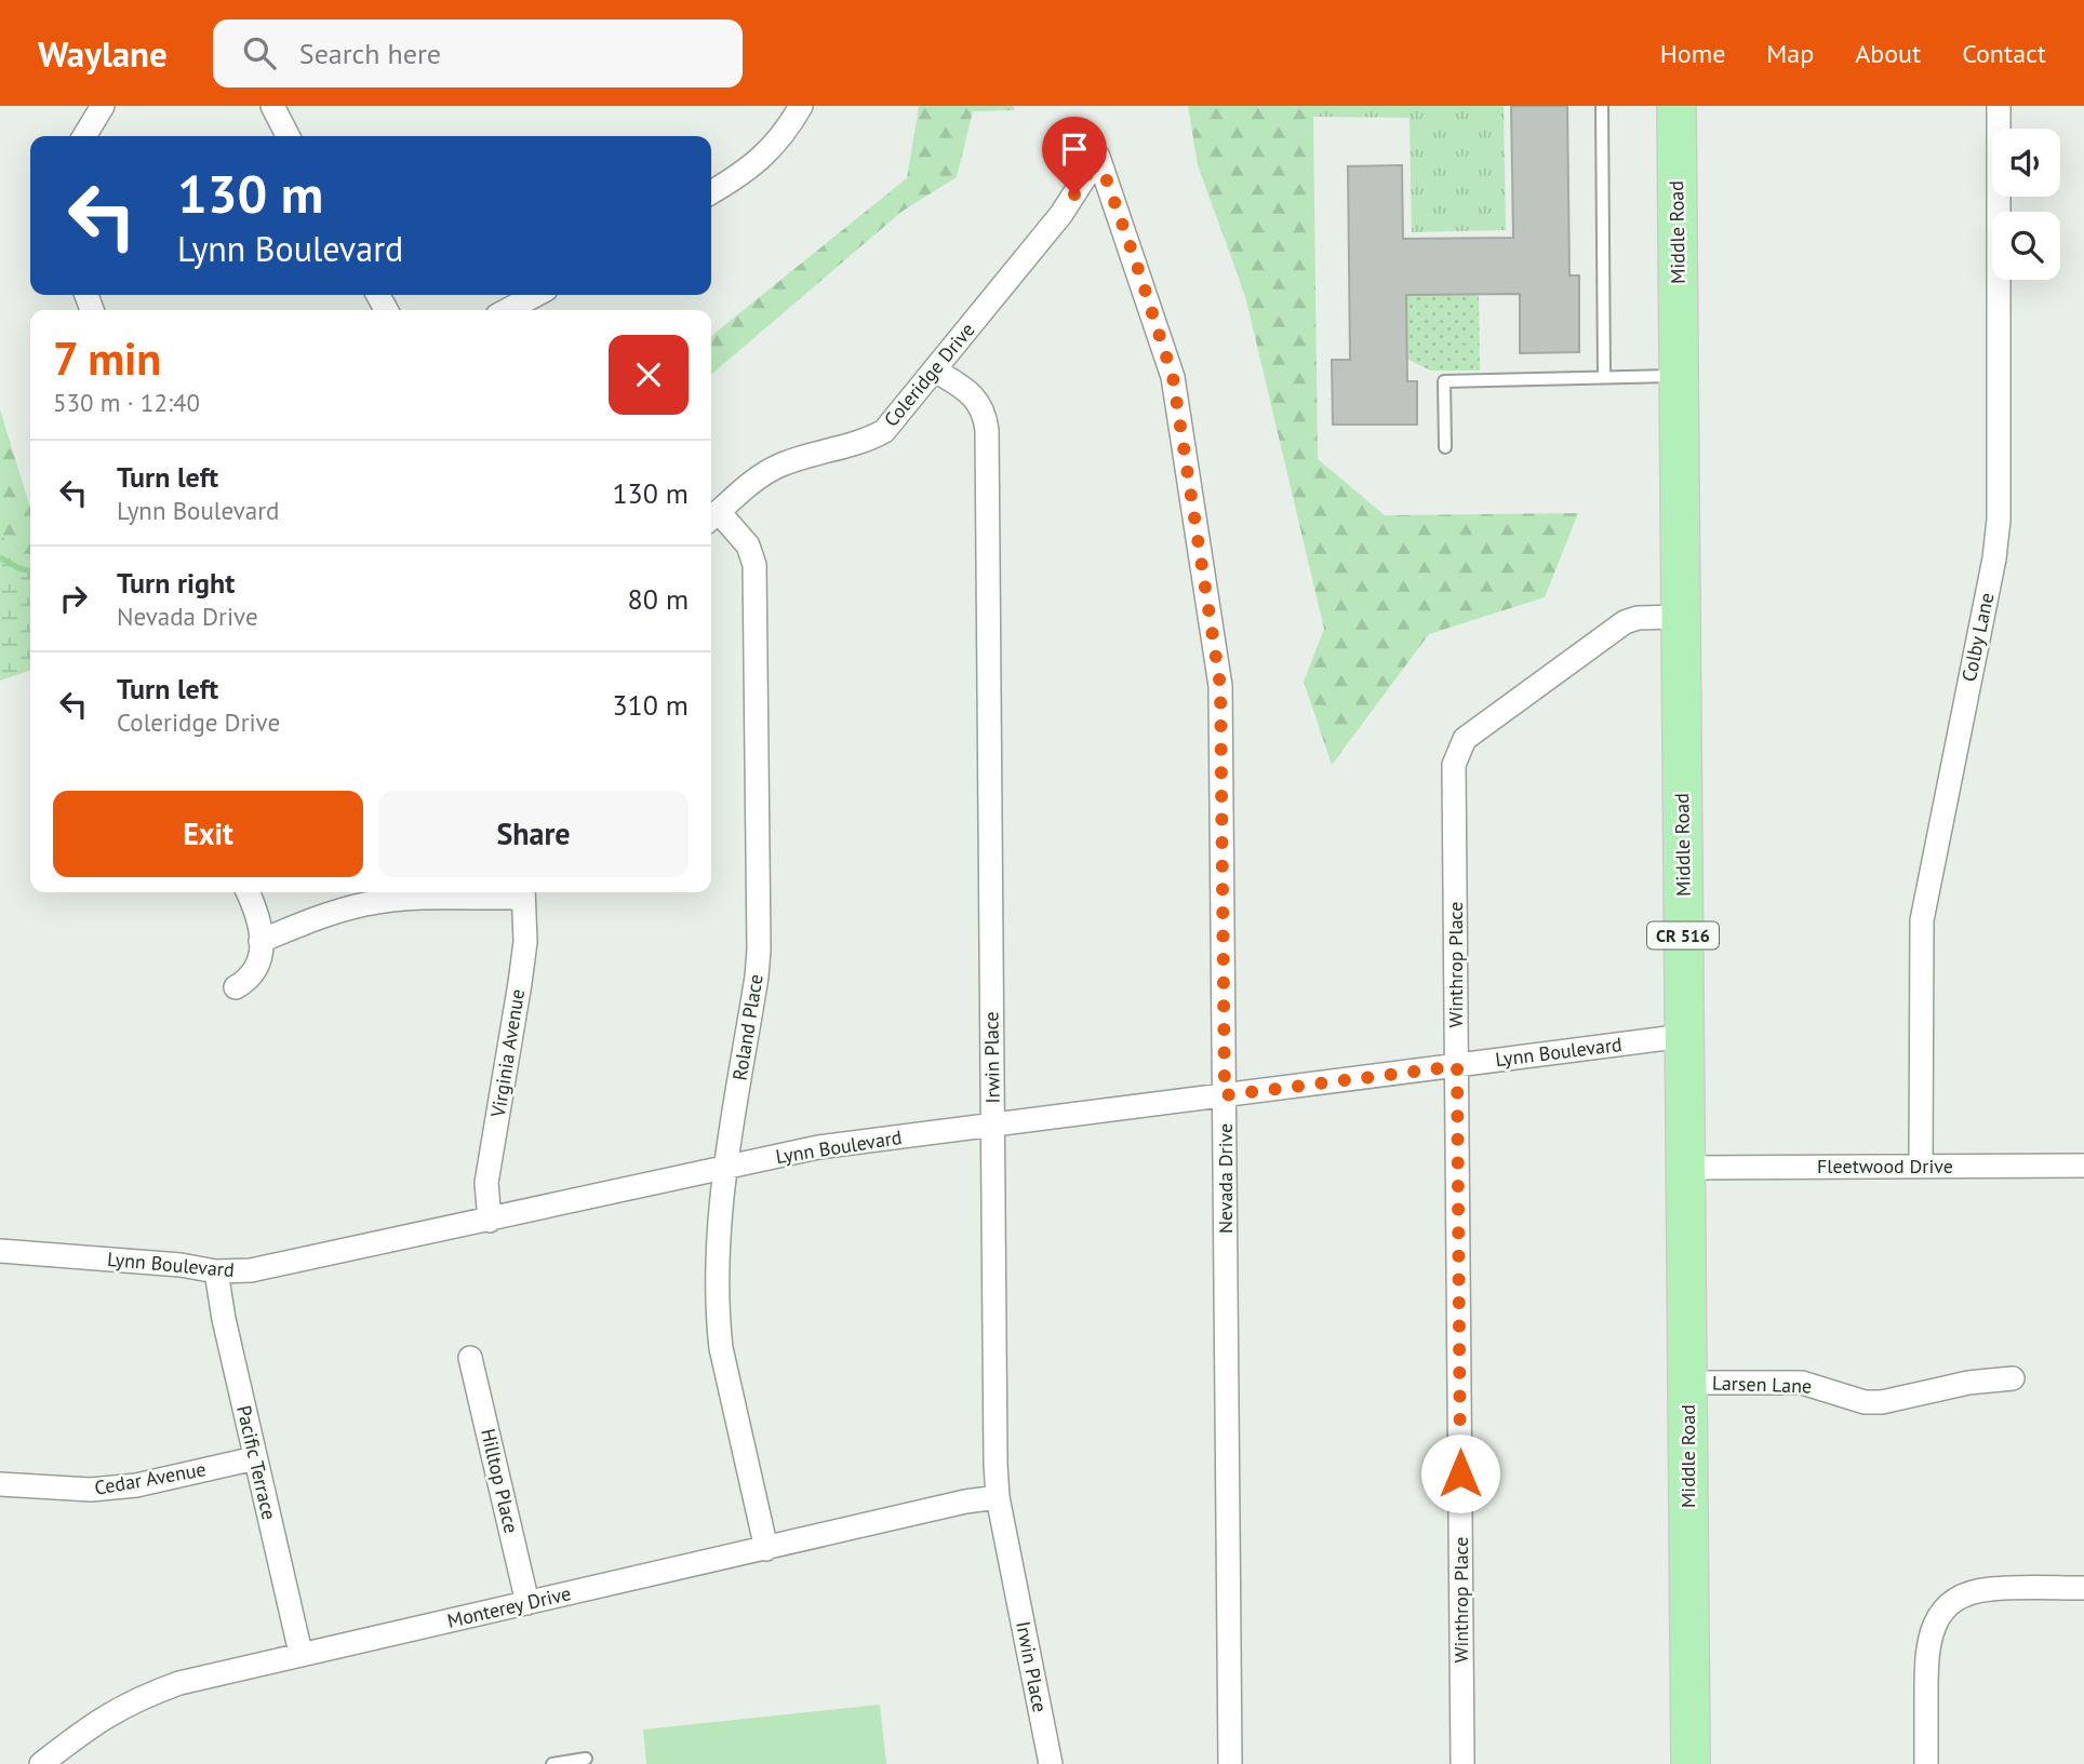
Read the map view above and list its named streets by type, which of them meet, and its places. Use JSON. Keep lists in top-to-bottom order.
{
  "streets": {
    "main road": ["Middle Road", "CR 516"],
    "street": [
      "Coleridge Drive",
      "Colby Lane",
      "Winthrop Place",
      "Roland Place",
      "Lynn Boulevard",
      "Virginia Avenue",
      "Irwin Place",
      "Fleetwood Drive",
      "Nevada Drive",
      "Larsen Lane",
      "Pacific Terrace",
      "Cedar Avenue",
      "Hilltop Place",
      "Monterey Drive"
    ]
  },
  "crossings": [
    ["Middle Road", "Winthrop Place"],
    ["Middle Road", "Lynn Boulevard"],
    ["Middle Road", "Fleetwood Drive"],
    ["Middle Road", "Larsen Lane"],
    ["Coleridge Drive", "Roland Place"],
    ["Coleridge Drive", "Irwin Place"],
    ["Coleridge Drive", "Nevada Drive"],
    ["Colby Lane", "Fleetwood Drive"],
    ["Winthrop Place", "Lynn Boulevard"],
    ["Roland Place", "Lynn Boulevard"],
    ["Roland Place", "Monterey Drive"],
    ["Lynn Boulevard", "Virginia Avenue"],
    ["Lynn Boulevard", "Irwin Place"],
    ["Lynn Boulevard", "Nevada Drive"],
    ["Lynn Boulevard", "Pacific Terrace"],
    ["Irwin Place", "Monterey Drive"],
    ["Pacific Terrace", "Cedar Avenue"],
    ["Pacific Terrace", "Monterey Drive"],
    ["Hilltop Place", "Monterey Drive"]
  ],
  "page": {
    "header": "Waylane",
    "search": "Search here",
    "nav": [
      "Home",
      "Map",
      "About",
      "Contact"
    ],
    "turn": ["130 m", "Lynn Boulevard"],
    "heading": ["7 min", "530 m · 12:40"],
    "list": [
      {
        "name": "Turn left",
        "note": "Lynn Boulevard",
        "value": "130 m"
      },
      {
        "name": "Turn right",
        "note": "Nevada Drive",
        "value": "80 m"
      },
      {
        "name": "Turn left",
        "note": "Coleridge Drive",
        "value": "310 m"
      }
    ],
    "buttons": ["Exit", "Share"]
  }
}
